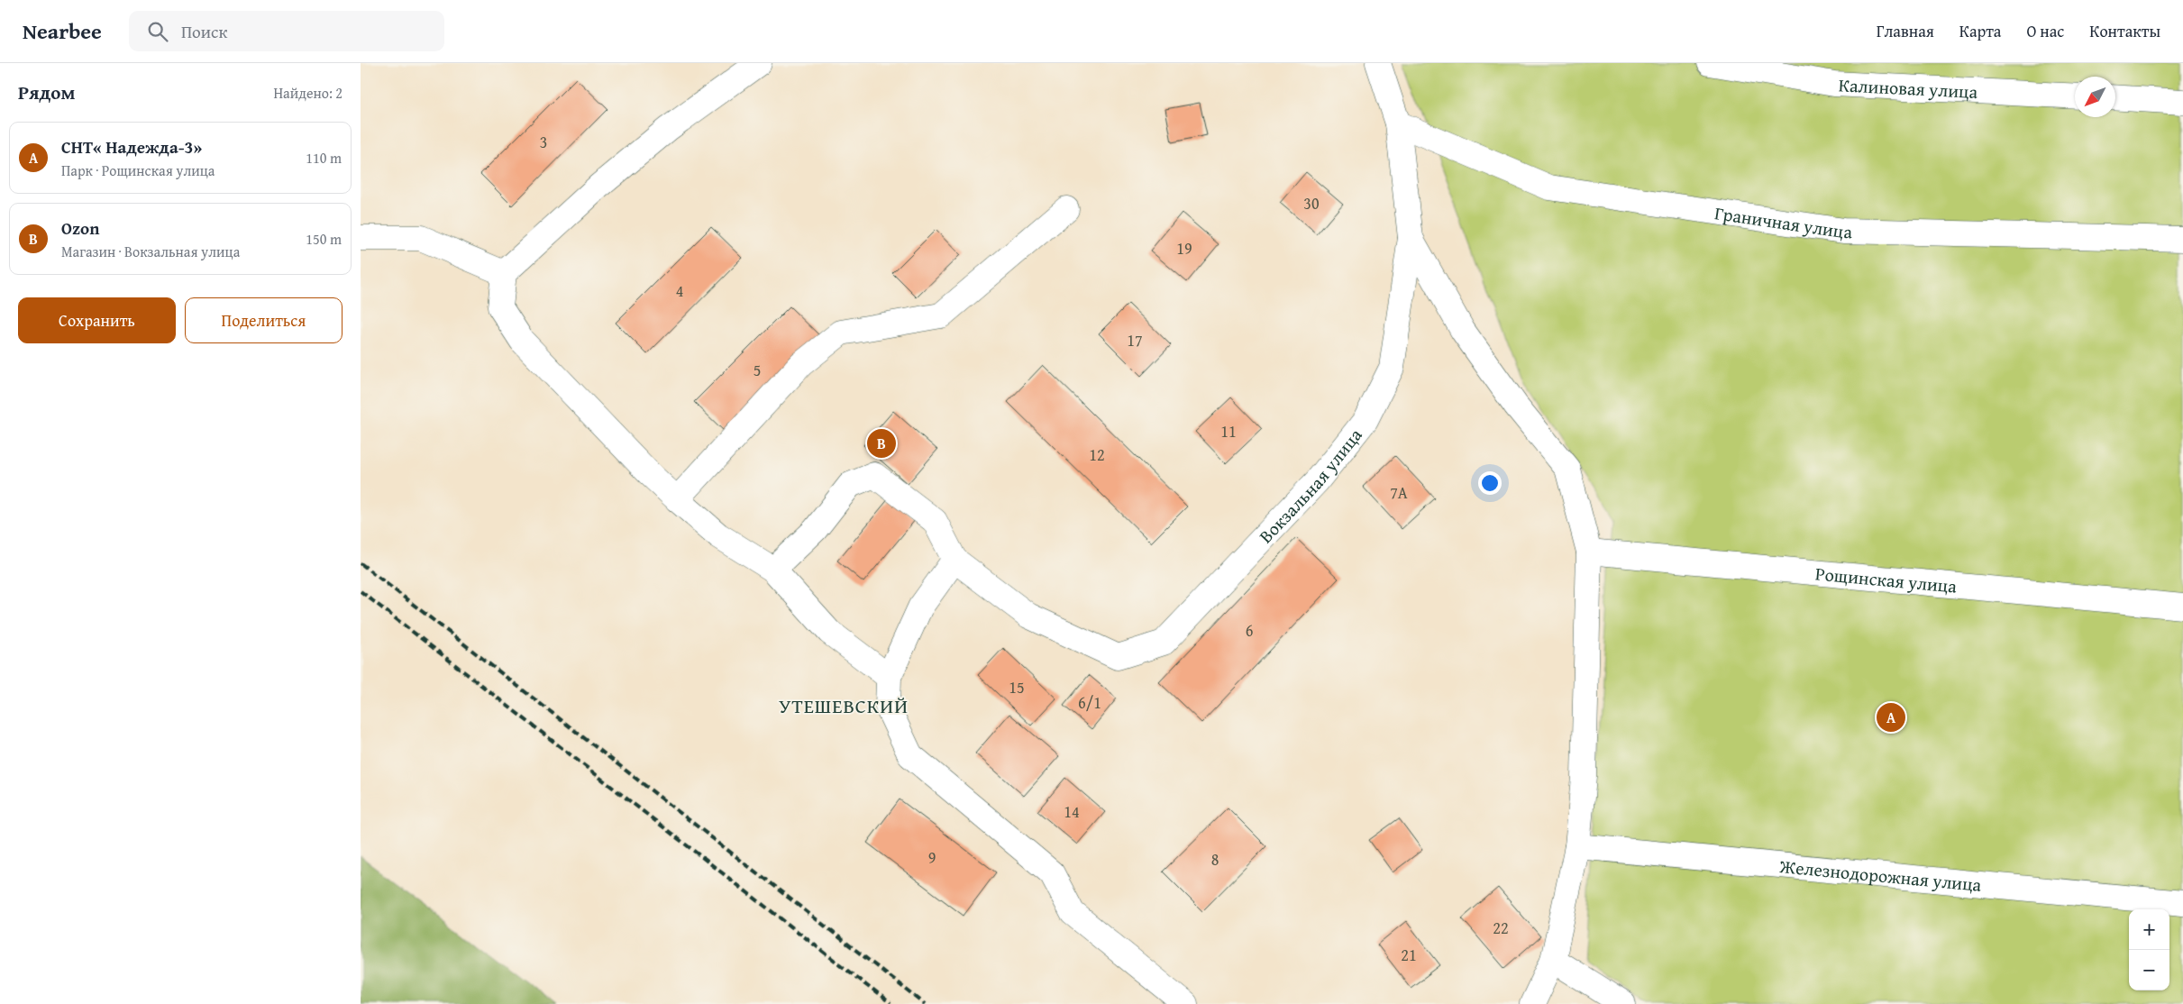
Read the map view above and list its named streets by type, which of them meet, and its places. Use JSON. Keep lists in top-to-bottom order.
{
  "streets": {
    "street": [
      "Калиновая улица",
      "Граничная улица",
      "Вокзальная улица",
      "Рощинская улица",
      "Железнодорожная улица"
    ]
  },
  "crossings": [
    ["Граничная улица", "Вокзальная улица"]
  ],
  "districts": ["УТЕШЕВСКИЙ"],
  "house_numbers": [
    "3",
    "30",
    "19",
    "4",
    "17",
    "5",
    "11",
    "12",
    "7А",
    "6",
    "15",
    "6/1",
    "14",
    "9",
    "8",
    "22",
    "21"
  ],
  "north": "bottom left",
  "page": {
    "header": "Nearbee",
    "search": "Поиск",
    "nav": [
      "Главная",
      "Карта",
      "О нас",
      "Контакты"
    ],
    "heading": ["Рядом", "Найдено: 2"],
    "list": [
      {
        "mark": "A",
        "name": "СНТ« Надежда-3»",
        "note": "Парк · Рощинская улица",
        "value": "110 m"
      },
      {
        "mark": "B",
        "name": "Ozon",
        "note": "Магазин · Вокзальная улица",
        "value": "150 m"
      }
    ],
    "buttons": ["Сохранить", "Поделиться"],
    "pins": ["B", "A"],
    "map_buttons": ["+", "−"]
  }
}
